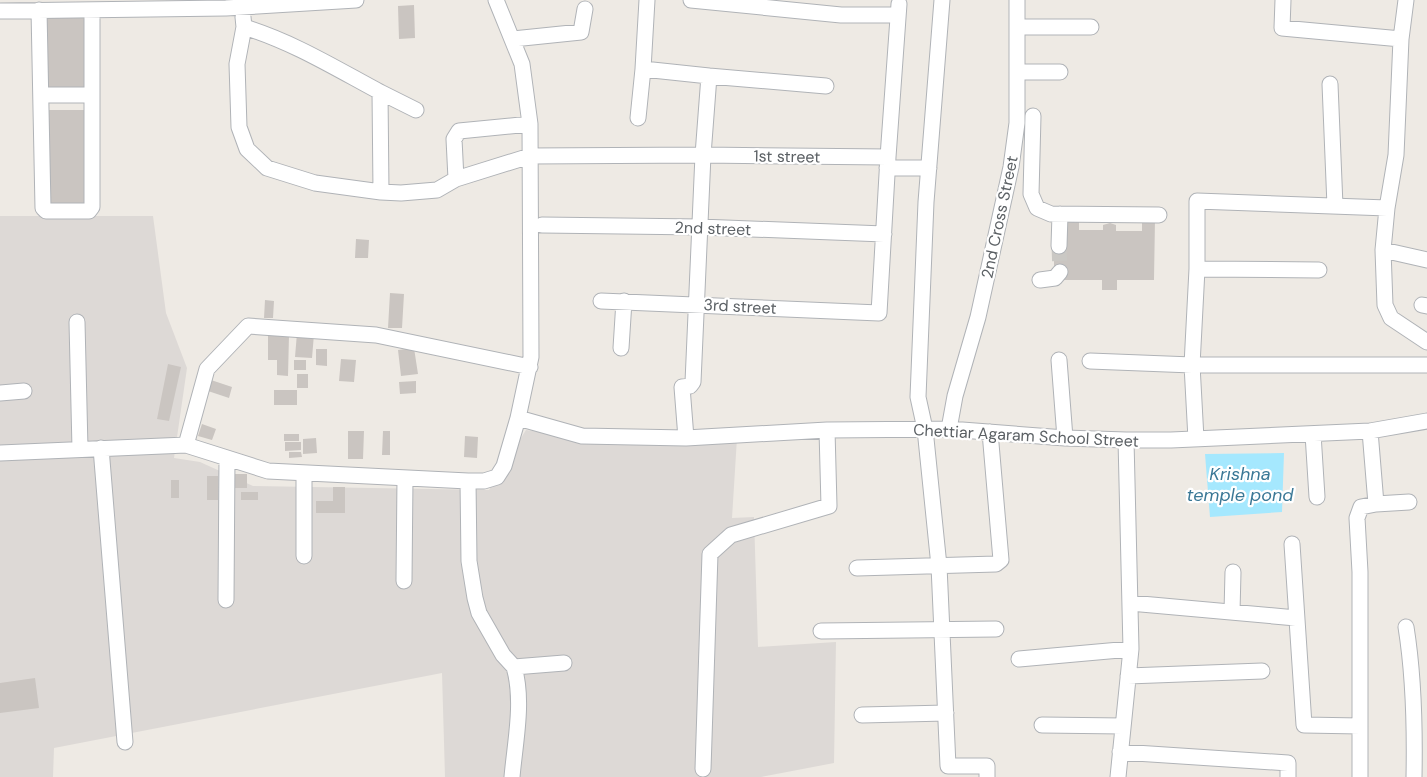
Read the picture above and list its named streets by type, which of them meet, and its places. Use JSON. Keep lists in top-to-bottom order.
{
  "streets": {
    "street": [
      "1st street",
      "2nd Cross Street",
      "2nd street",
      "3rd street",
      "Chettiar Agaram School Street"
    ]
  },
  "crossings": [
    ["2nd Cross Street", "Chettiar Agaram School Street"],
    ["2nd street", "3rd street"]
  ],
  "water": ["Krishna temple pond"]
}
